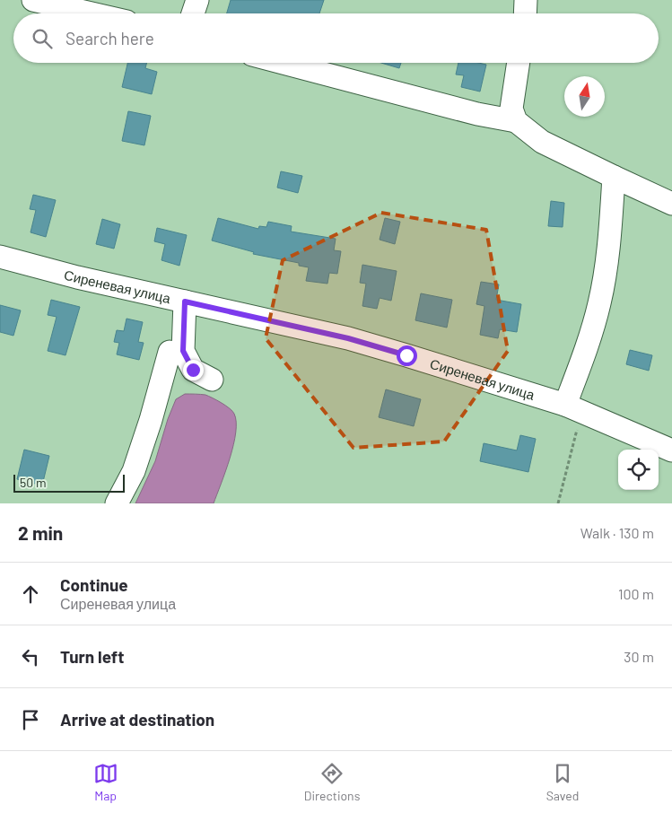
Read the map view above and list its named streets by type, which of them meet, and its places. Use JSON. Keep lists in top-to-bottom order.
{
  "streets": {
    "street": ["Сиреневая улица"]
  },
  "scale_bar": "50 m",
  "north": "top",
  "page": {
    "search": "Search here",
    "scale": "50 m",
    "heading": ["2 min", "Walk · 130 m"],
    "list": [
      ["Continue", "Сиреневая улица", "100 m"],
      ["Turn left", "30 m"],
      "Arrive at destination"
    ],
    "nav": ["Map", "Directions", "Saved"]
  }
}
